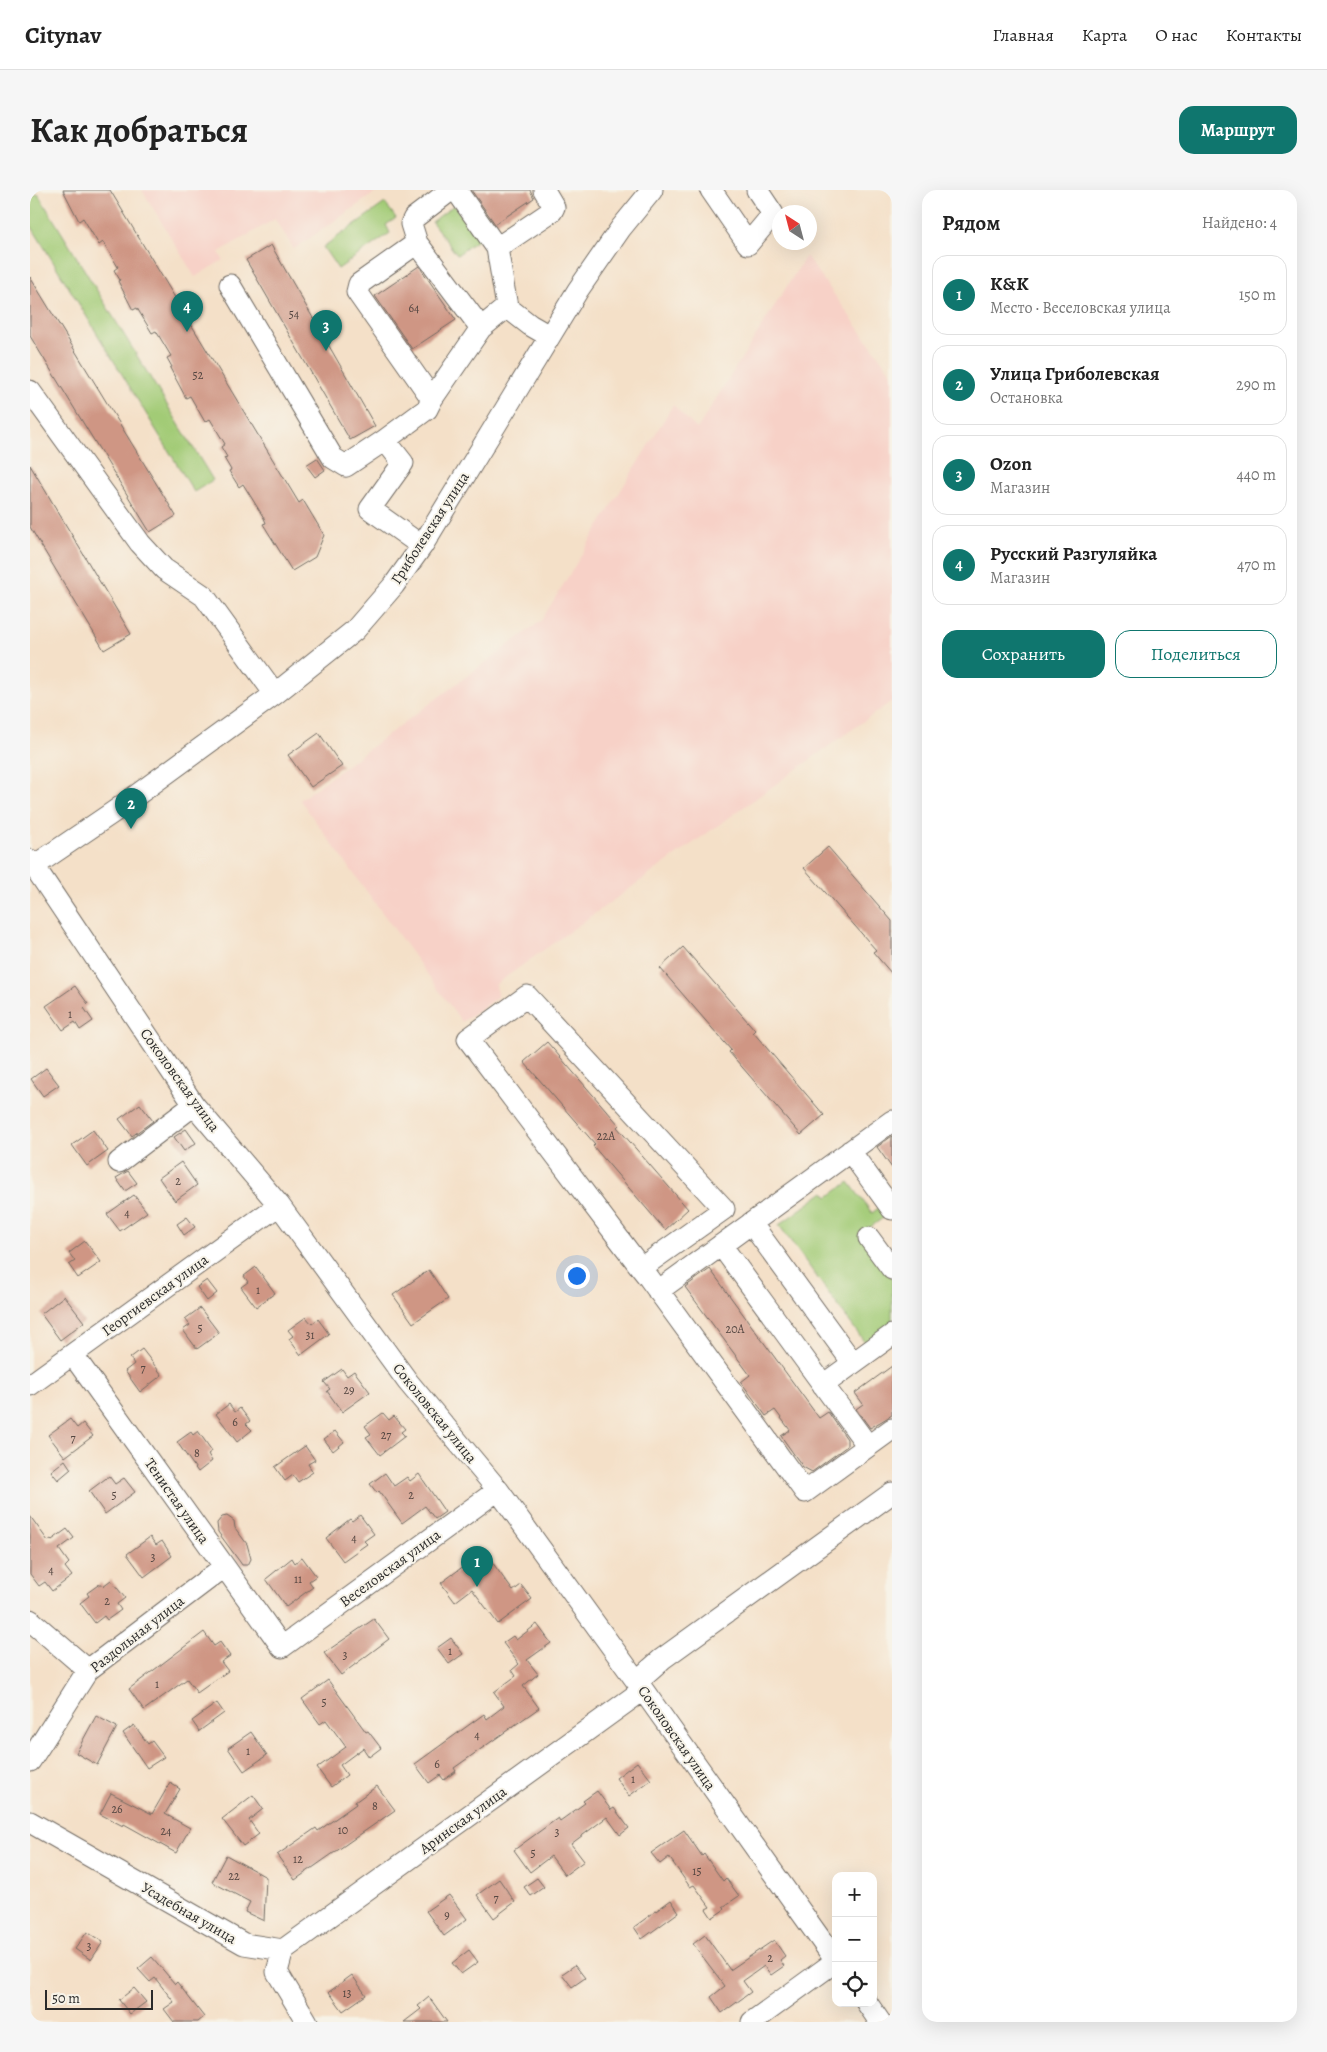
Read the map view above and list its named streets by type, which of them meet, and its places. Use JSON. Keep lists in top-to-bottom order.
{
  "streets": {
    "street": [
      "Гриболевская улица",
      "Соколовская улица",
      "Георгиевская улица",
      "Тенистая улица",
      "Веселовская улица",
      "Раздольная улица",
      "Аринская улица",
      "Усадебная улица"
    ]
  },
  "crossings": [
    ["Гриболевская улица", "Соколовская улица"],
    ["Соколовская улица", "Георгиевская улица"],
    ["Соколовская улица", "Веселовская улица"],
    ["Соколовская улица", "Аринская улица"],
    ["Георгиевская улица", "Тенистая улица"],
    ["Тенистая улица", "Веселовская улица"],
    ["Тенистая улица", "Раздольная улица"],
    ["Аринская улица", "Усадебная улица"]
  ],
  "house_numbers": [
    "64",
    "54",
    "52",
    "1",
    "22А",
    "2",
    "4",
    "1",
    "5",
    "20А",
    "31",
    "7",
    "29",
    "6",
    "27",
    "7",
    "8",
    "5",
    "2",
    "4",
    "3",
    "4",
    "11",
    "2",
    "1",
    "3",
    "1",
    "5",
    "4",
    "1",
    "6",
    "1",
    "8",
    "26",
    "10",
    "24",
    "3",
    "5",
    "12",
    "15",
    "22",
    "7",
    "9",
    "3",
    "2",
    "13"
  ],
  "scale_bar": "50 m",
  "north": "top left",
  "page": {
    "header": "Citynav",
    "nav": [
      "Главная",
      "Карта",
      "О нас",
      "Контакты"
    ],
    "title": "Как добраться",
    "buttons": [
      "Маршрут",
      ["Сохранить", "Поделиться"]
    ],
    "heading": ["Рядом", "Найдено: 4"],
    "list": [
      {
        "mark": "1",
        "name": "K&K",
        "note": "Место · Веселовская улица",
        "value": "150 m"
      },
      {
        "mark": "2",
        "name": "Улица Гриболевская",
        "note": "Остановка",
        "value": "290 m"
      },
      {
        "mark": "3",
        "name": "Ozon",
        "note": "Магазин",
        "value": "440 m"
      },
      {
        "mark": "4",
        "name": "Русский Разгуляйка",
        "note": "Магазин",
        "value": "470 m"
      }
    ],
    "pins": [
      "4",
      "3",
      "2",
      "1"
    ],
    "map_buttons": ["+", "−"],
    "scale": "50 m"
  }
}
